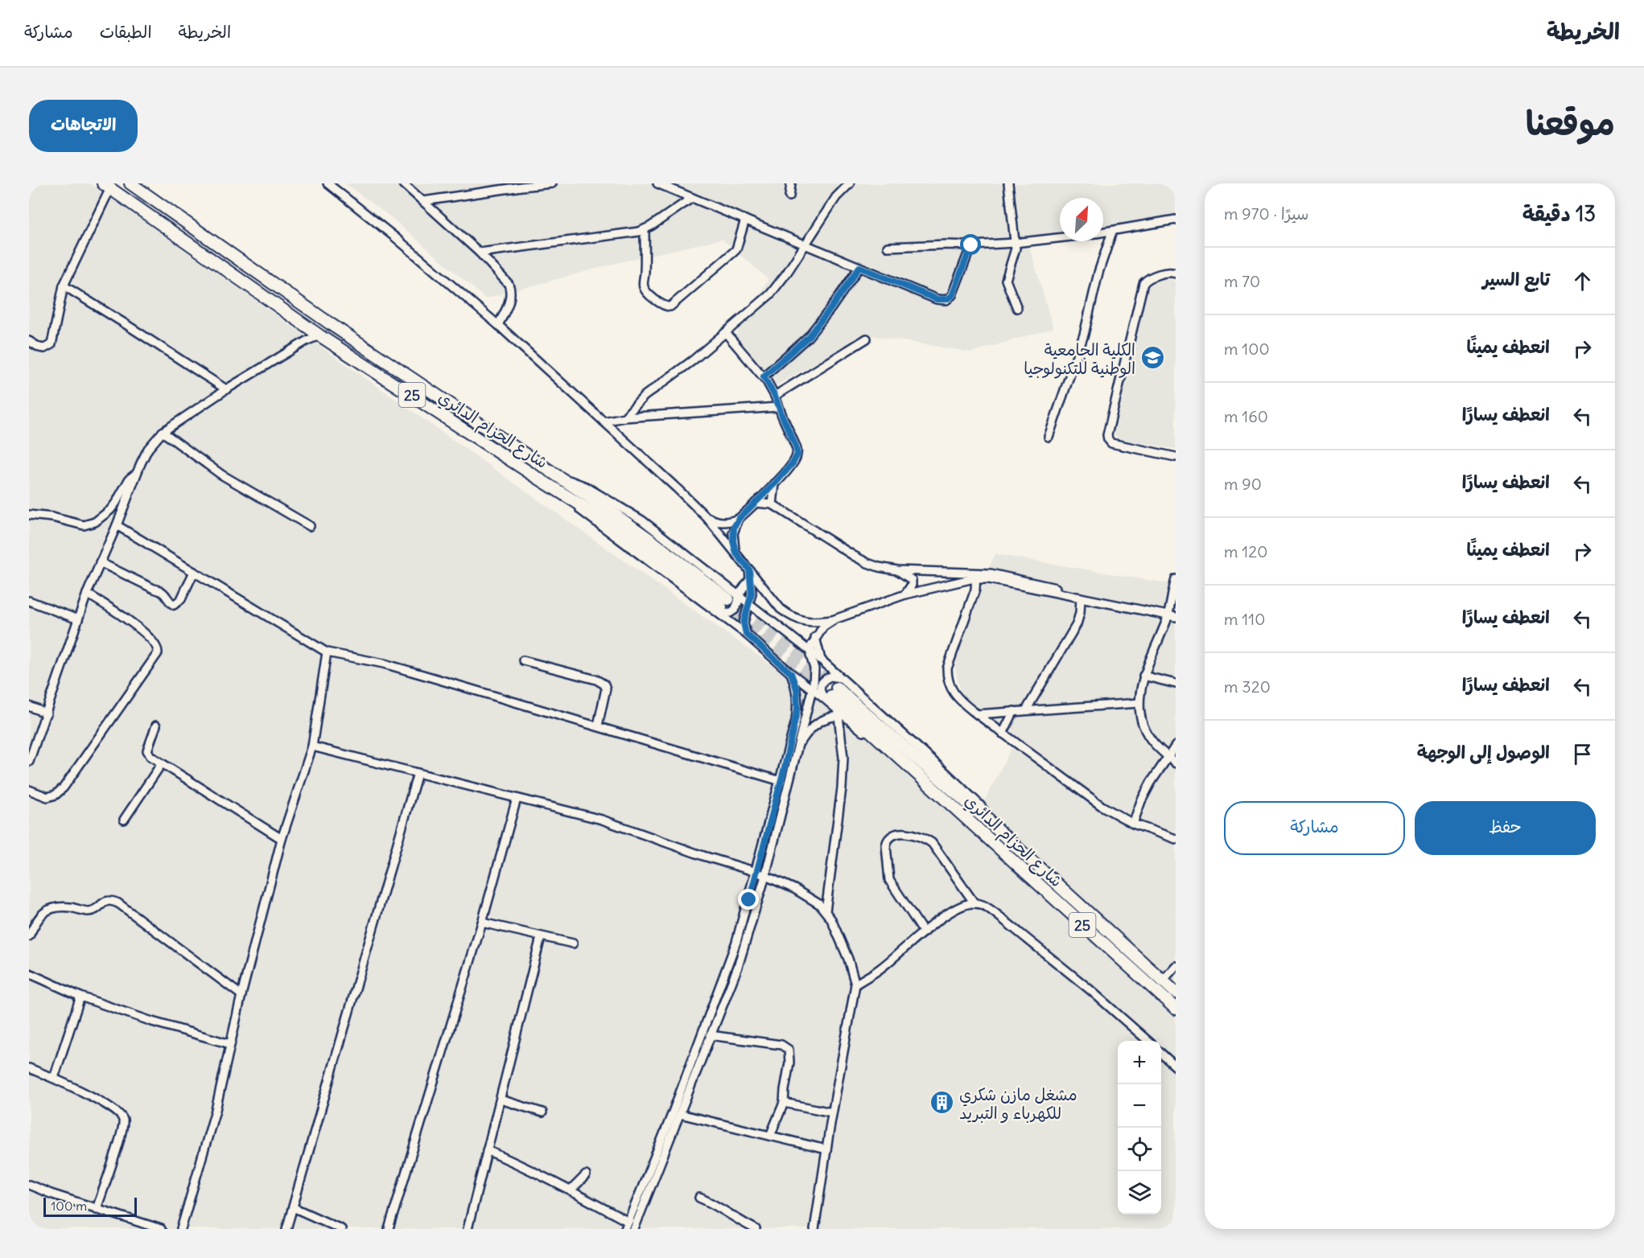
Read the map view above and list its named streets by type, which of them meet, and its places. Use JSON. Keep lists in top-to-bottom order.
{
  "streets": {
    "highway": ["25", "شارع الحزام الدائري"]
  },
  "places": {
    "school or university": ["الكلية الجامعية الوطنية للتكنولوجيا"],
    "building": ["مشغل مازن شكري للكهرباء و التبريد"]
  },
  "scale_bar": "100 m",
  "north": "top right",
  "page": {
    "header": "الخريطة",
    "nav": ["الخريطة", "الطبقات", "مشاركة"],
    "title": "موقعنا",
    "buttons": [
      "الاتجاهات",
      ["حفظ", "مشاركة"]
    ],
    "heading": ["13 دقيقة", "سيرًا · 970 m"],
    "list": [
      ["تابع السير", "70 m"],
      ["انعطف يمينًا", "100 m"],
      ["انعطف يسارًا", "160 m"],
      ["انعطف يسارًا", "90 m"],
      ["انعطف يمينًا", "120 m"],
      ["انعطف يسارًا", "110 m"],
      ["انعطف يسارًا", "320 m"],
      "الوصول إلى الوجهة"
    ],
    "map_buttons": ["+", "−"],
    "scale": "100 m"
  }
}
